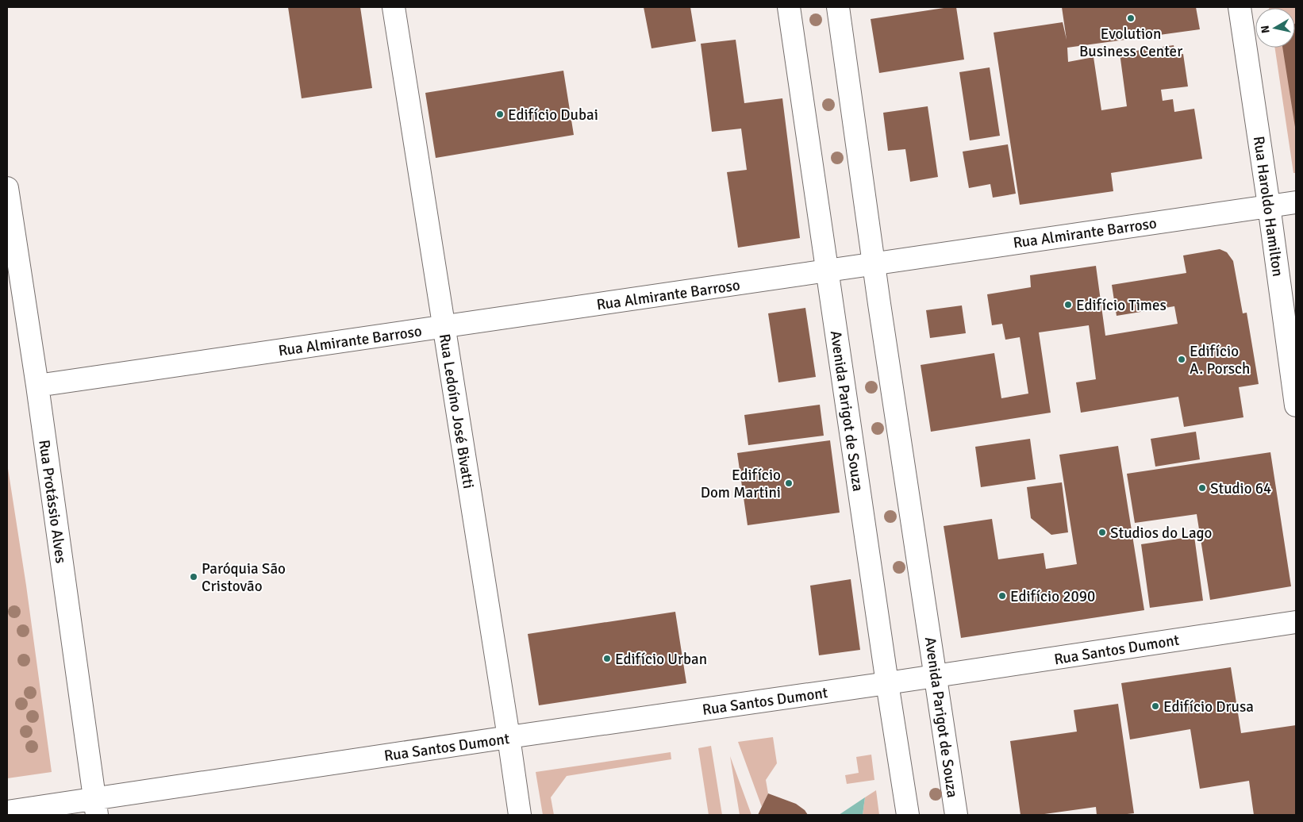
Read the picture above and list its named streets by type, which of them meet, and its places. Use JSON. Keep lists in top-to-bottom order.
{
  "streets": {
    "street": [
      "Rua Haroldo Hamilton",
      "Rua Almirante Barroso",
      "Rua Ledoíno José Bivatti",
      "Avenida Parigot de Souza",
      "Rua Protássio Alves",
      "Rua Santos Dumont"
    ]
  },
  "crossings": [
    ["Rua Haroldo Hamilton", "Rua Almirante Barroso"],
    ["Rua Almirante Barroso", "Rua Ledoíno José Bivatti"],
    ["Rua Almirante Barroso", "Avenida Parigot de Souza"],
    ["Rua Almirante Barroso", "Rua Protássio Alves"],
    ["Rua Ledoíno José Bivatti", "Rua Santos Dumont"],
    ["Avenida Parigot de Souza", "Rua Santos Dumont"],
    ["Rua Protássio Alves", "Rua Santos Dumont"]
  ],
  "places": [
    "Evolution Business Center",
    "Edifício Dubai",
    "Edifício Times",
    "Edifício A. Porsch",
    "Edifício Dom Martini",
    "Studio 64",
    "Studios do Lago",
    "Paróquia São Cristovão",
    "Edifício 2090",
    "Edifício Urban",
    "Edifício Drusa"
  ],
  "north": "left"
}
